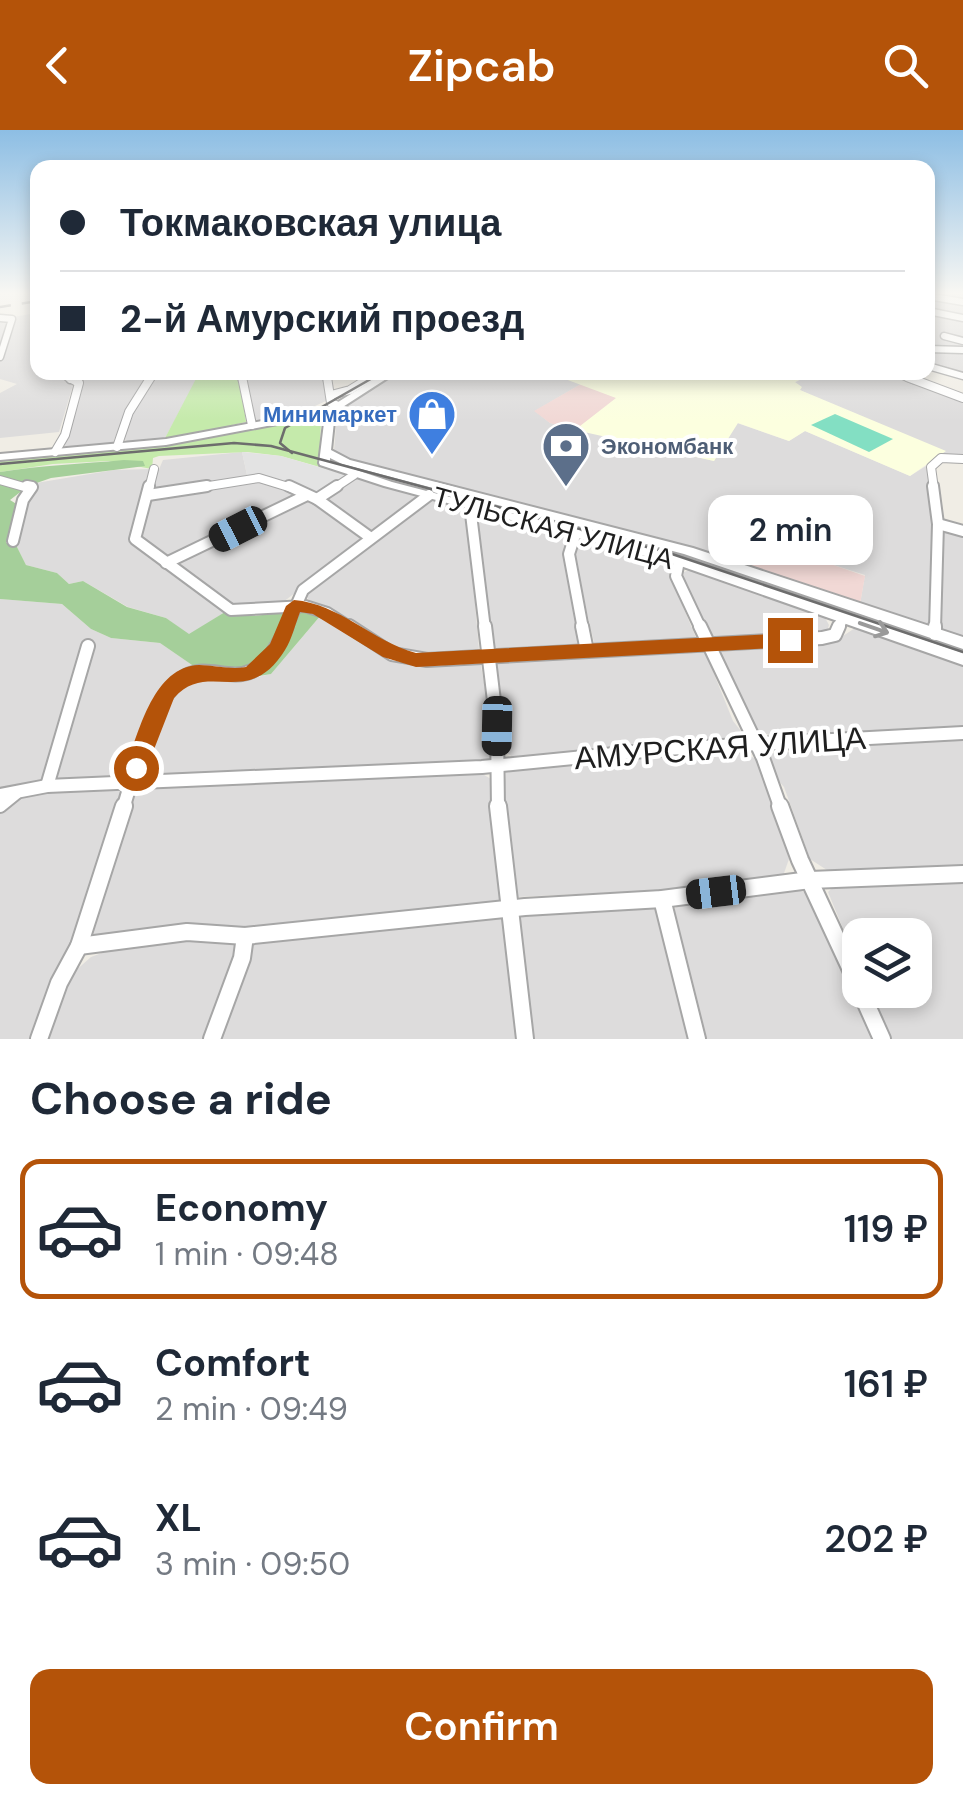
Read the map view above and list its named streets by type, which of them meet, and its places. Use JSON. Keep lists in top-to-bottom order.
{
  "streets": {
    "street": ["ТУЛЬСКАЯ УЛИЦА", "АМУРСКАЯ УЛИЦА"]
  },
  "places": {
    "shop": ["Минимаркет"],
    "bank": ["Экономбанк"]
  },
  "page": {
    "header": "Zipcab",
    "banner": ["Токмаковская улица", "2-й Амурский проезд"],
    "bubble": "2 min",
    "heading": "Choose a ride",
    "list": [
      {
        "name": "Economy",
        "note": "1 min · 09:48",
        "value": "119 ₽"
      },
      {
        "name": "Comfort",
        "note": "2 min · 09:49",
        "value": "161 ₽"
      },
      {
        "name": "XL",
        "note": "3 min · 09:50",
        "value": "202 ₽"
      }
    ],
    "buttons": "Confirm"
  }
}
